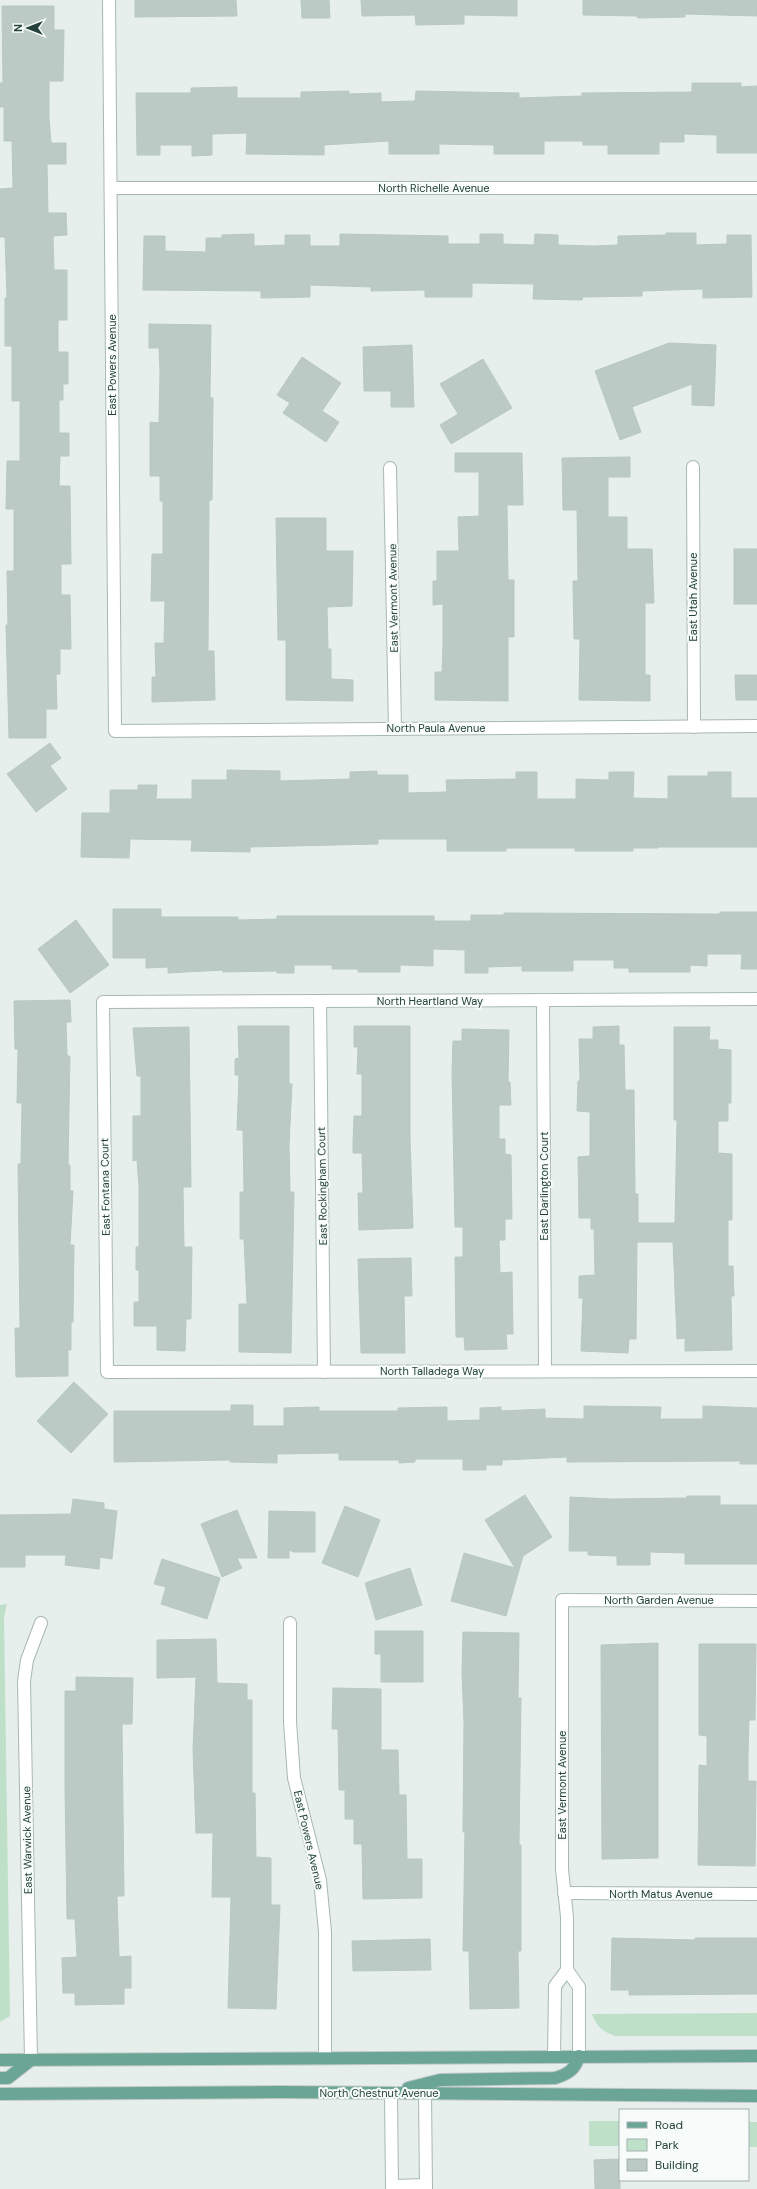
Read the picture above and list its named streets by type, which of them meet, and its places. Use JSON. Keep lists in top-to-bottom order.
{
  "streets": {
    "main road": ["North Chestnut Avenue"],
    "street": [
      "North Richelle Avenue",
      "East Powers Avenue",
      "East Utah Avenue",
      "East Vermont Avenue",
      "North Paula Avenue",
      "North Heartland Way",
      "East Rockingham Court",
      "East Darlington Court",
      "East Fontana Court",
      "North Talladega Way",
      "North Garden Avenue",
      "East Warwick Avenue",
      "North Matus Avenue"
    ]
  },
  "crossings": [
    ["North Richelle Avenue", "East Powers Avenue"],
    ["East Powers Avenue", "North Paula Avenue"],
    ["East Utah Avenue", "North Paula Avenue"],
    ["East Vermont Avenue", "North Paula Avenue"],
    ["East Vermont Avenue", "North Garden Avenue"],
    ["East Vermont Avenue", "North Matus Avenue"],
    ["North Heartland Way", "East Rockingham Court"],
    ["North Heartland Way", "East Darlington Court"],
    ["North Heartland Way", "East Fontana Court"],
    ["East Rockingham Court", "North Talladega Way"],
    ["East Darlington Court", "North Talladega Way"],
    ["East Fontana Court", "North Talladega Way"]
  ],
  "legend": ["Road", "Park", "Building"],
  "north": "left"
}
